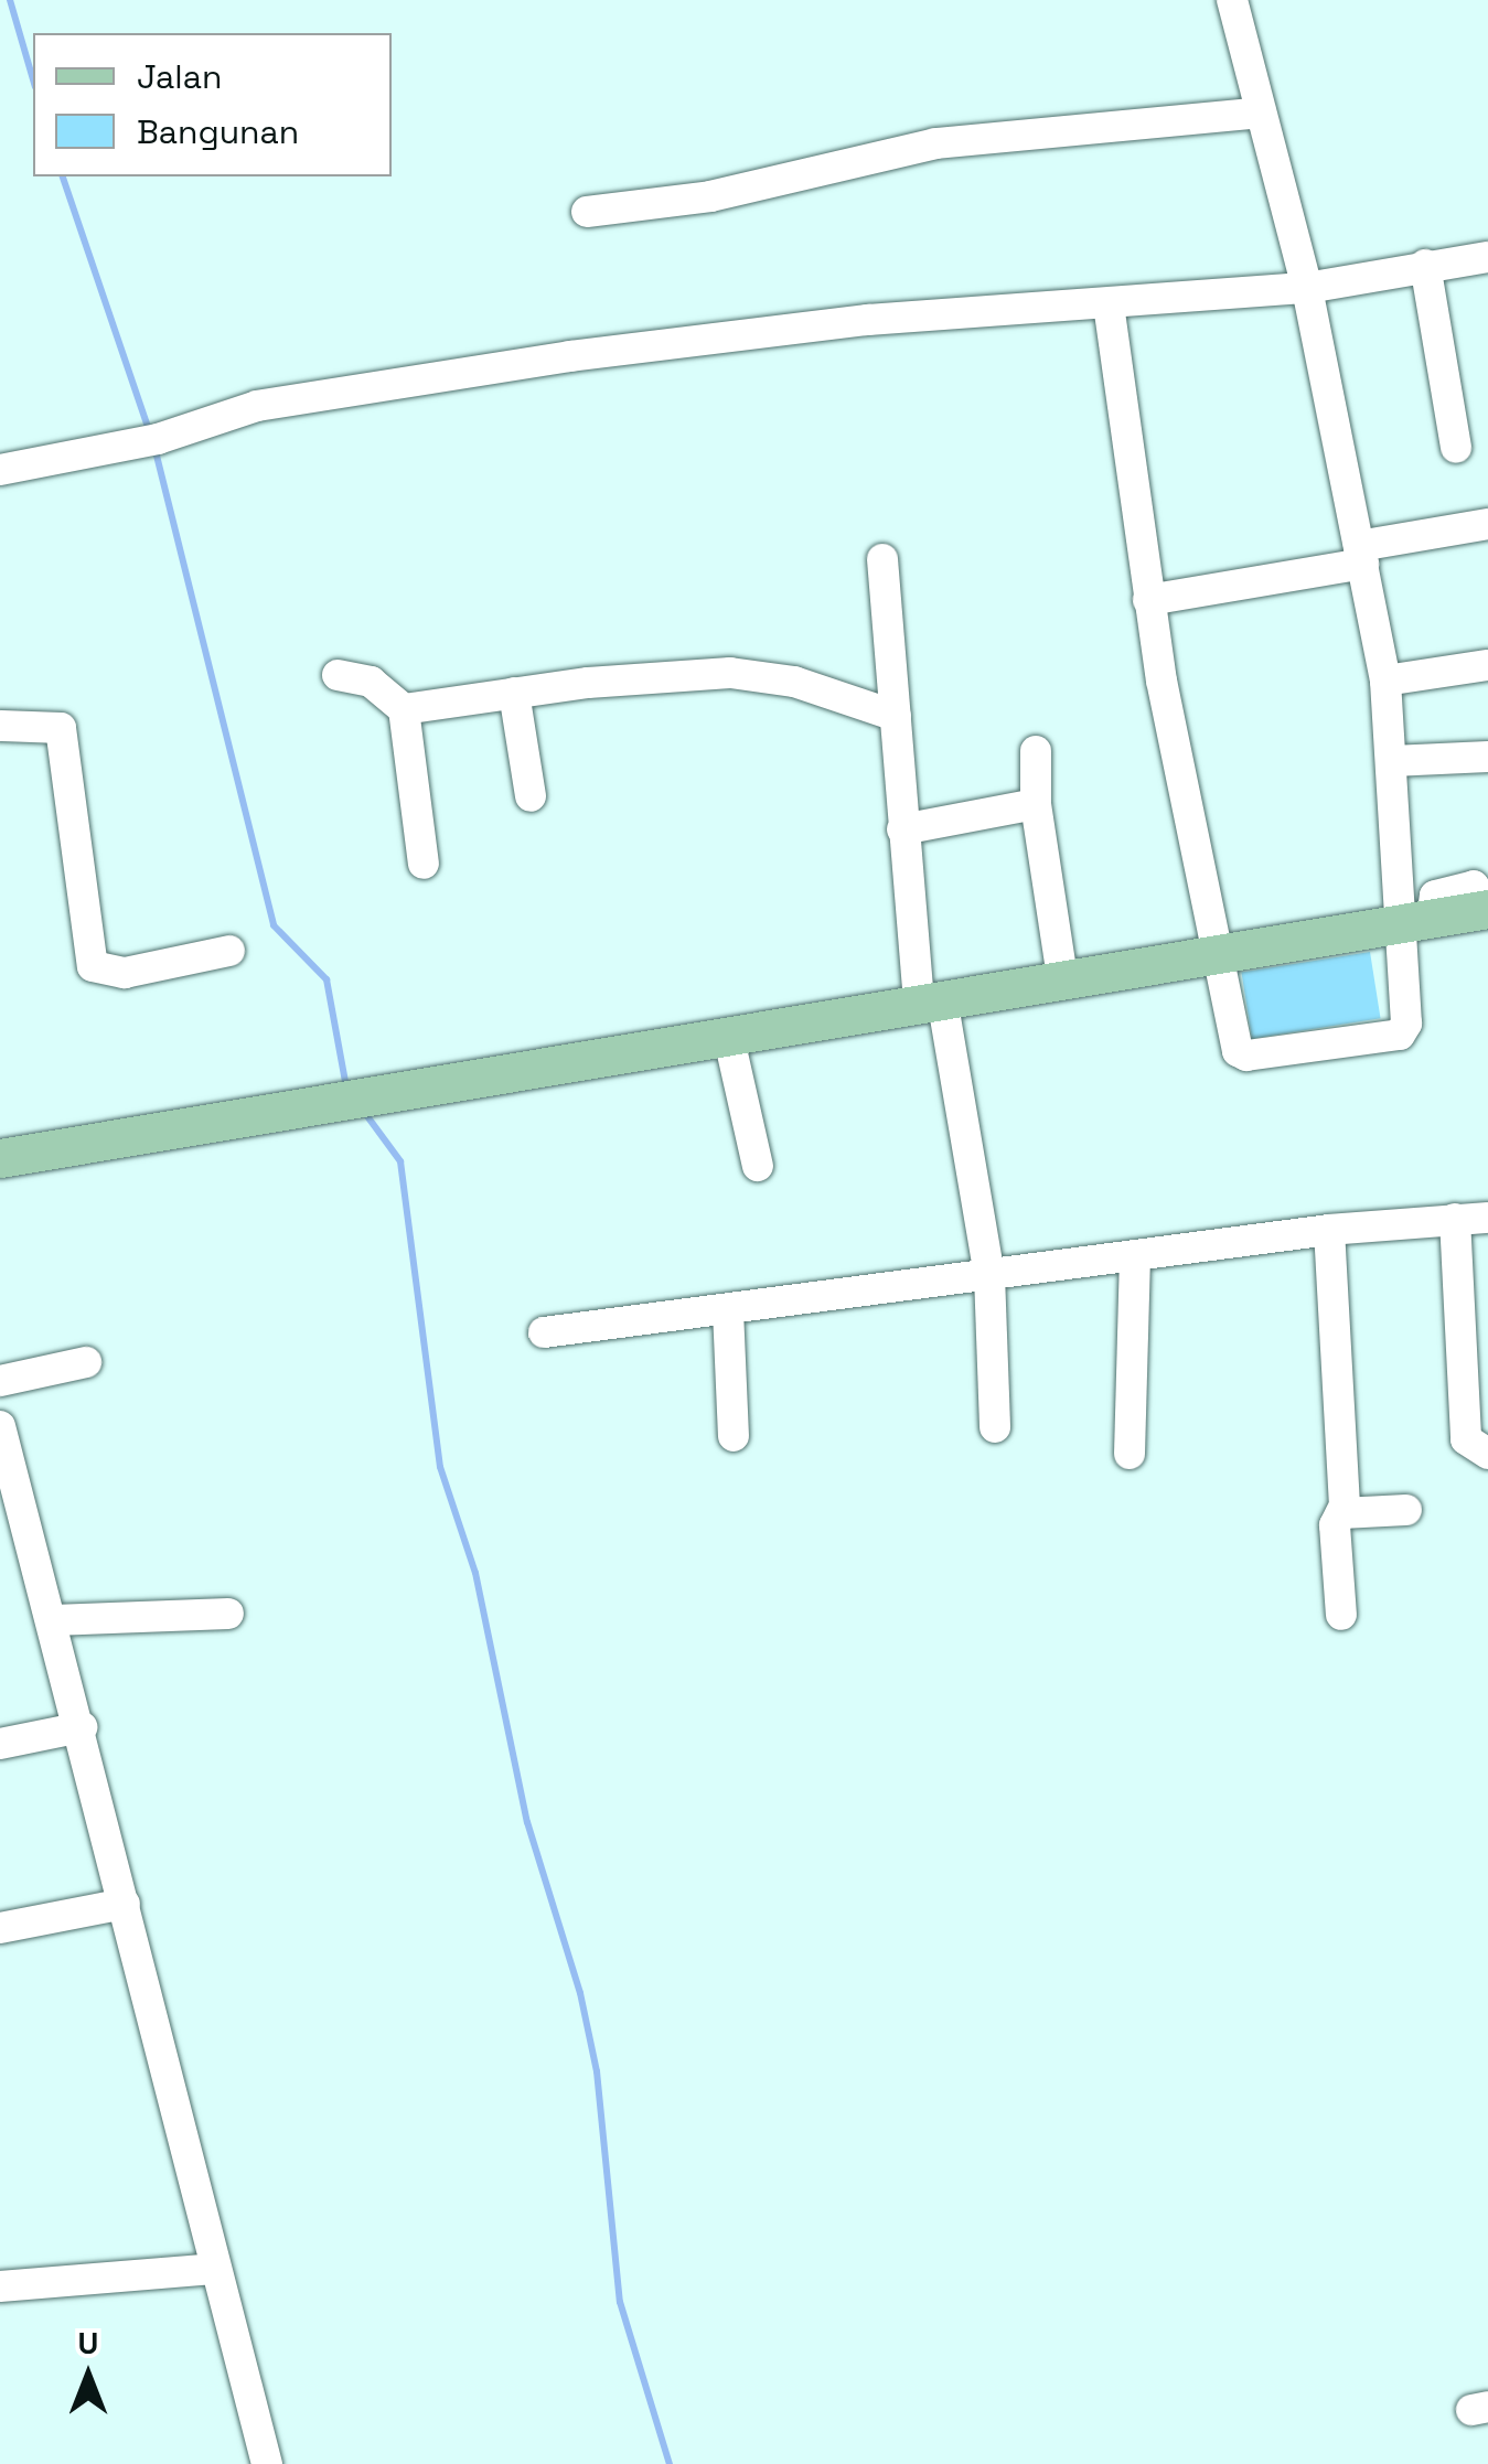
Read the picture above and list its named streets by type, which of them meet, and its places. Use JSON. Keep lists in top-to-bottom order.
{
  "legend": ["Jalan", "Bangunan"],
  "north": "top"
}
